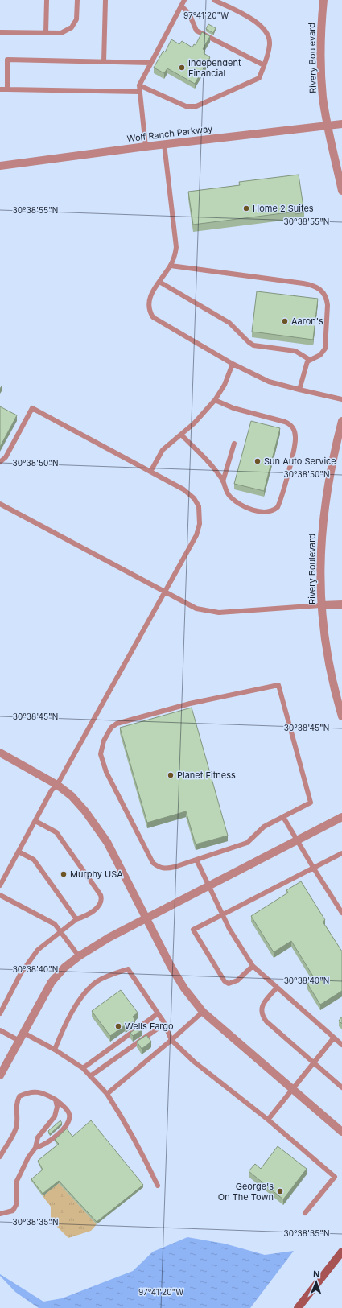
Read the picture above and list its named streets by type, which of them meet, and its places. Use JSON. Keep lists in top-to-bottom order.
{
  "streets": {
    "street": ["Rivery Boulevard", "Wolf Ranch Parkway"]
  },
  "crossings": [
    ["Rivery Boulevard", "Wolf Ranch Parkway"]
  ],
  "places": [
    "Independent Financial",
    "Home 2 Suites",
    "Aaron's",
    "Sun Auto Service",
    "Planet Fitness",
    "Murphy USA",
    "Wells Fargo",
    "George's On The Town"
  ],
  "north": "top",
  "coordinates": [
    "97°41'20\"W",
    "30°38'55\"N",
    "30°38'50\"N",
    "30°38'45\"N",
    "30°38'40\"N",
    "30°38'35\"N"
  ]
}
